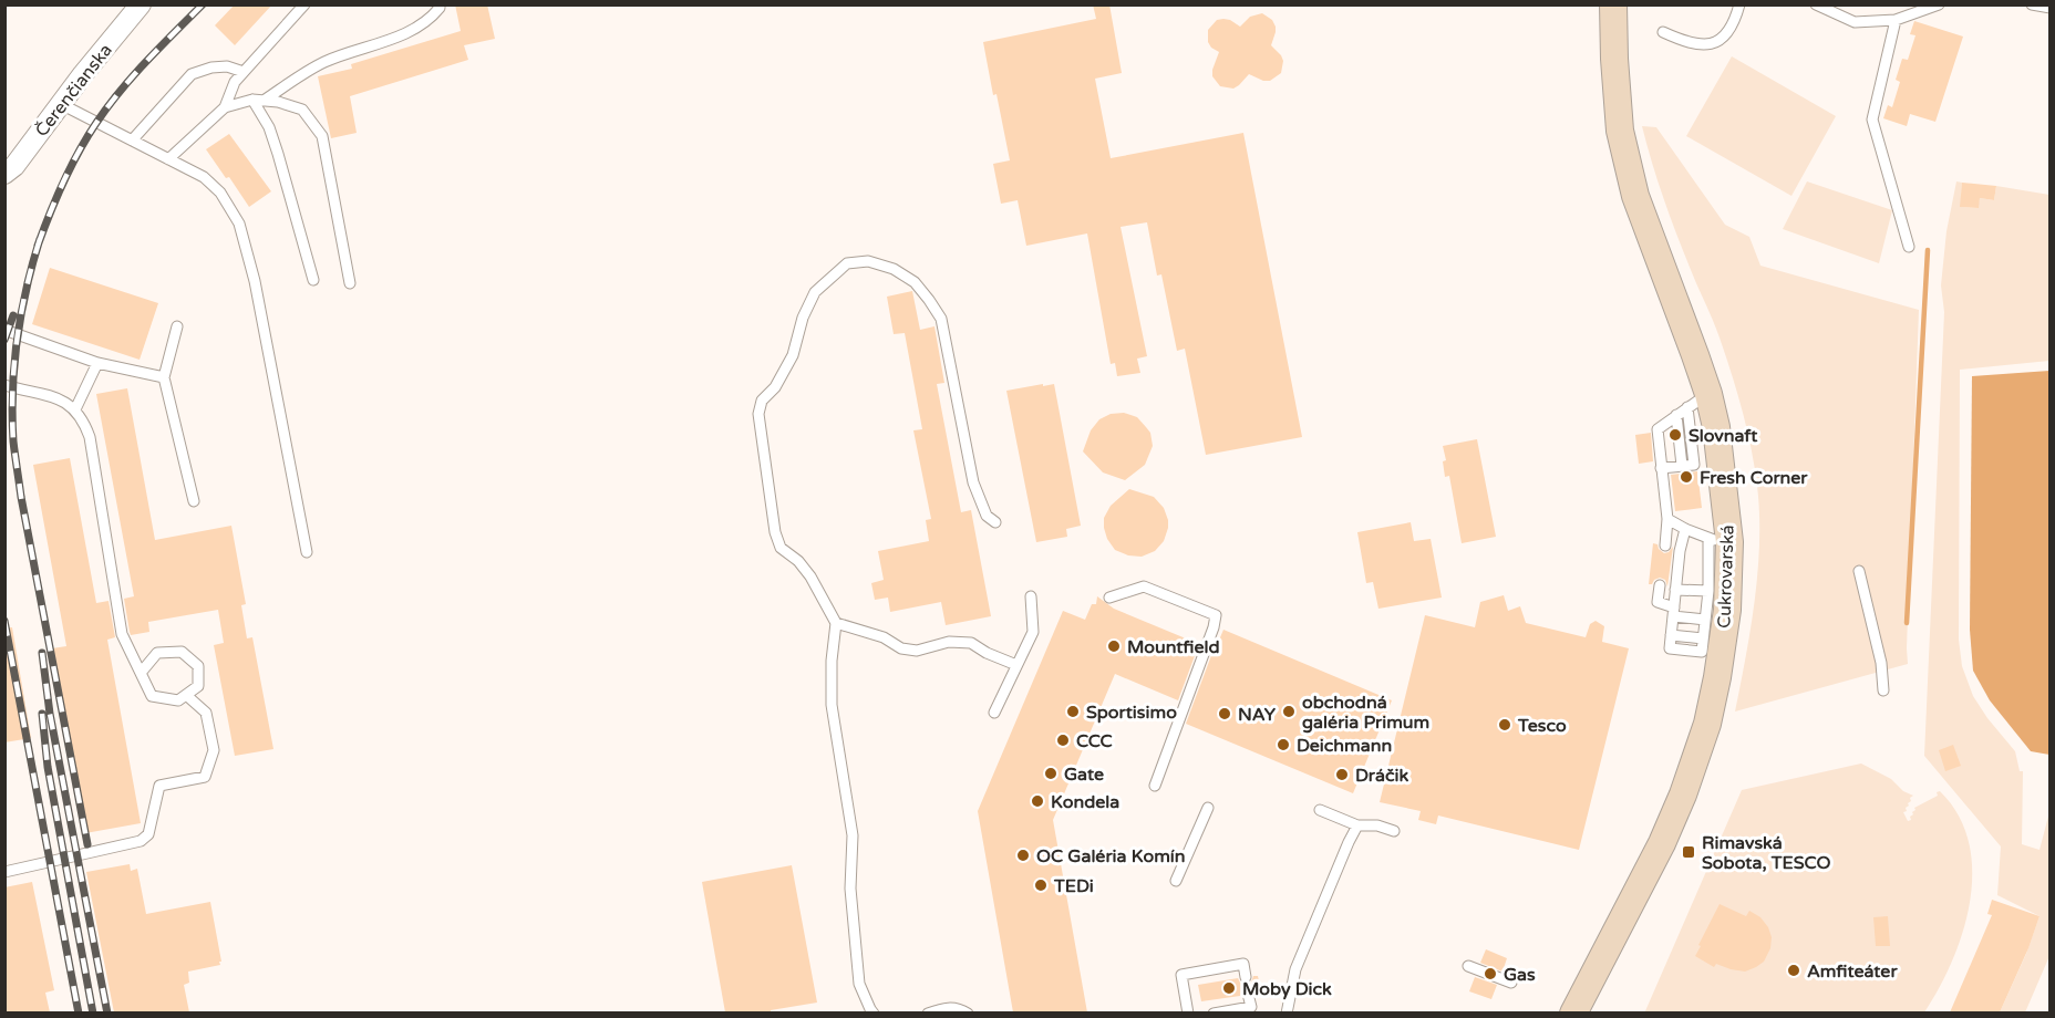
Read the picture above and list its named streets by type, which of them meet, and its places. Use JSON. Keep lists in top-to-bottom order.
{
  "streets": {
    "main road": ["Cukrovarská"],
    "street": ["Čerenčianska"]
  },
  "places": {
    "other": [
      "Slovnaft",
      "Fresh Corner",
      "Mountfield",
      "Sportisimo",
      "obchodná galéria Primum",
      "NAY",
      "Tesco",
      "CCC",
      "Deichmann",
      "Gate",
      "Dráčik",
      "Kondela",
      "OC Galéria Komín",
      "TEDi",
      "Amfiteáter",
      "Gas",
      "Moby Dick"
    ],
    "transit": ["Rimavská Sobota, TESCO"]
  }
}
